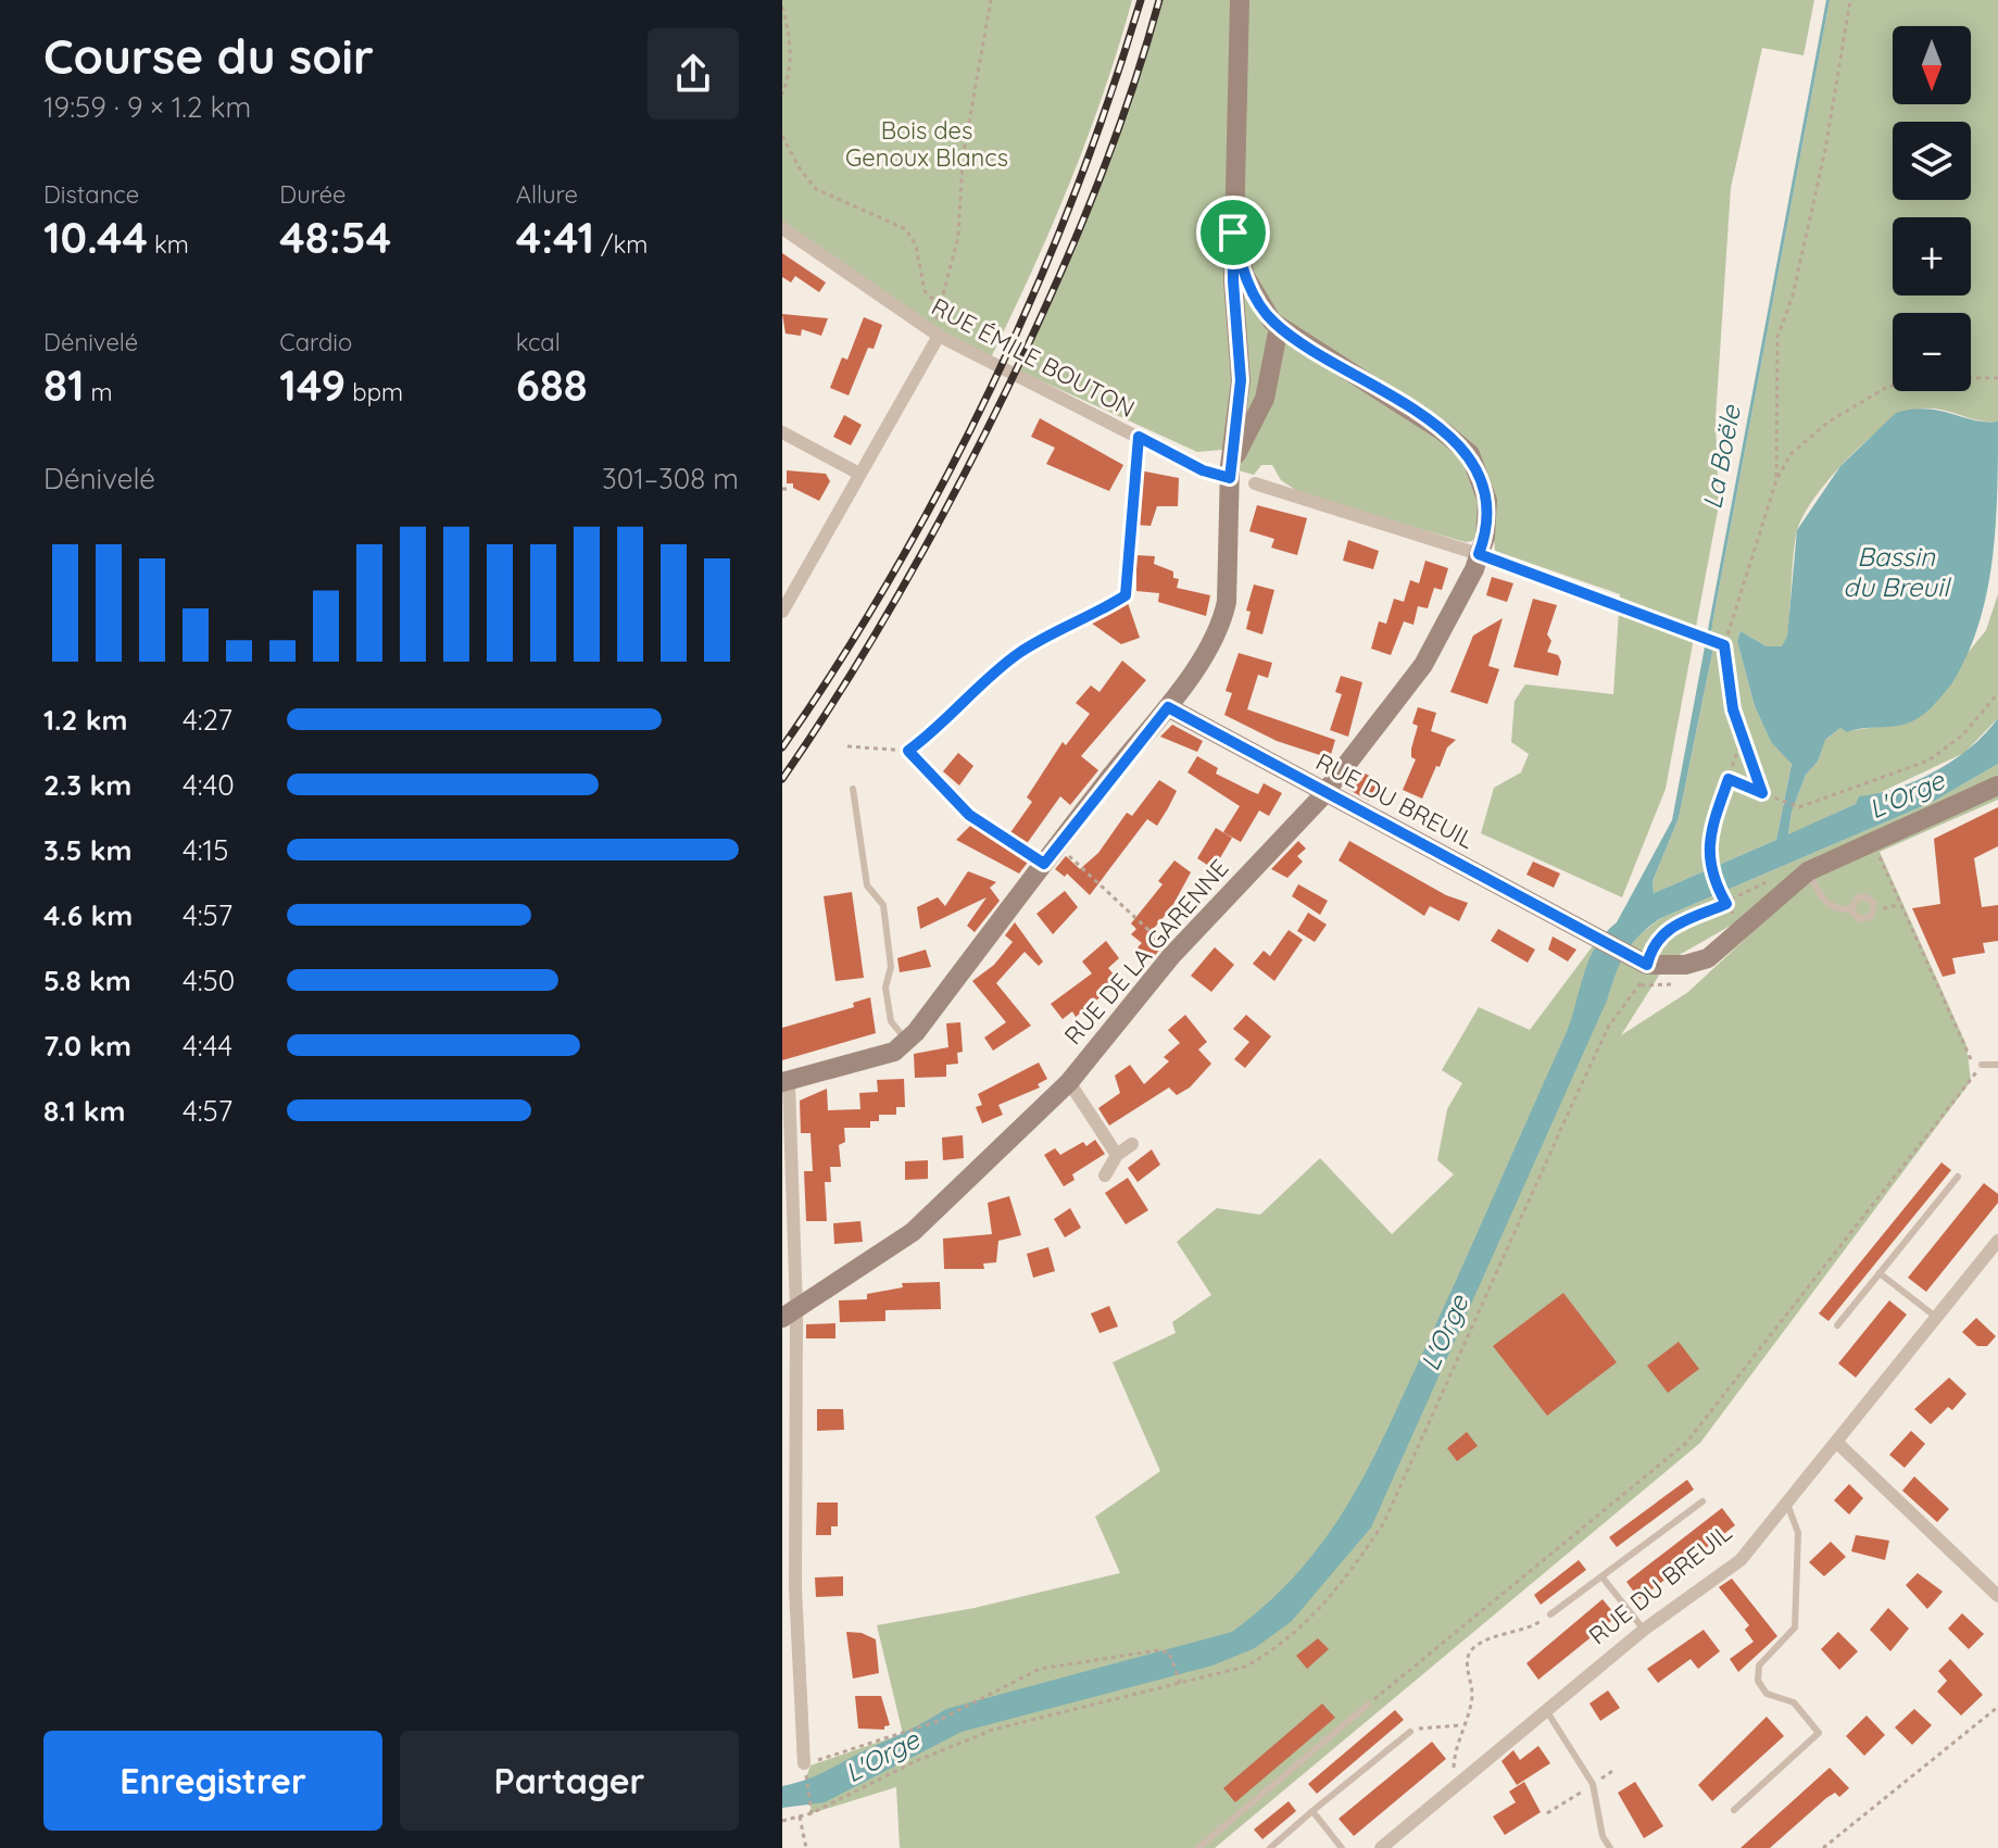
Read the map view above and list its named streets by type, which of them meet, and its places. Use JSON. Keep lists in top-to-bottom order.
{
  "streets": {
    "main road": ["RUE DU BREUIL", "RUE DE LA GARENNE"],
    "street": ["RUE ÉMILE BOUTON"]
  },
  "crossings": [
    ["RUE DU BREUIL", "RUE DE LA GARENNE"]
  ],
  "water": ["La Boële", "Bassin du Breuil", "L'Orge"],
  "parks": ["Bois des Genoux Blancs"],
  "north": "bottom",
  "page": {
    "heading": ["Course du soir", "19:59 · 9 × 1.2 km"],
    "map_buttons": ["+", "−"],
    "stats": [
      ["Distance", "10.44 km"],
      ["Durée", "48:54"],
      ["Allure", "4:41 /km"],
      ["Dénivelé", "81 m"],
      ["Cardio", "149 bpm"],
      ["kcal", "688"]
    ],
    "chart": ["Dénivelé", "301–308 m"],
    "list": [
      {
        "name": "1.2 km",
        "note": "4:27"
      },
      {
        "name": "2.3 km",
        "note": "4:40"
      },
      {
        "name": "3.5 km",
        "note": "4:15"
      },
      {
        "name": "4.6 km",
        "note": "4:57"
      },
      {
        "name": "5.8 km",
        "note": "4:50"
      },
      {
        "name": "7.0 km",
        "note": "4:44"
      },
      {
        "name": "8.1 km",
        "note": "4:57"
      }
    ],
    "buttons": ["Enregistrer", "Partager"]
  }
}
